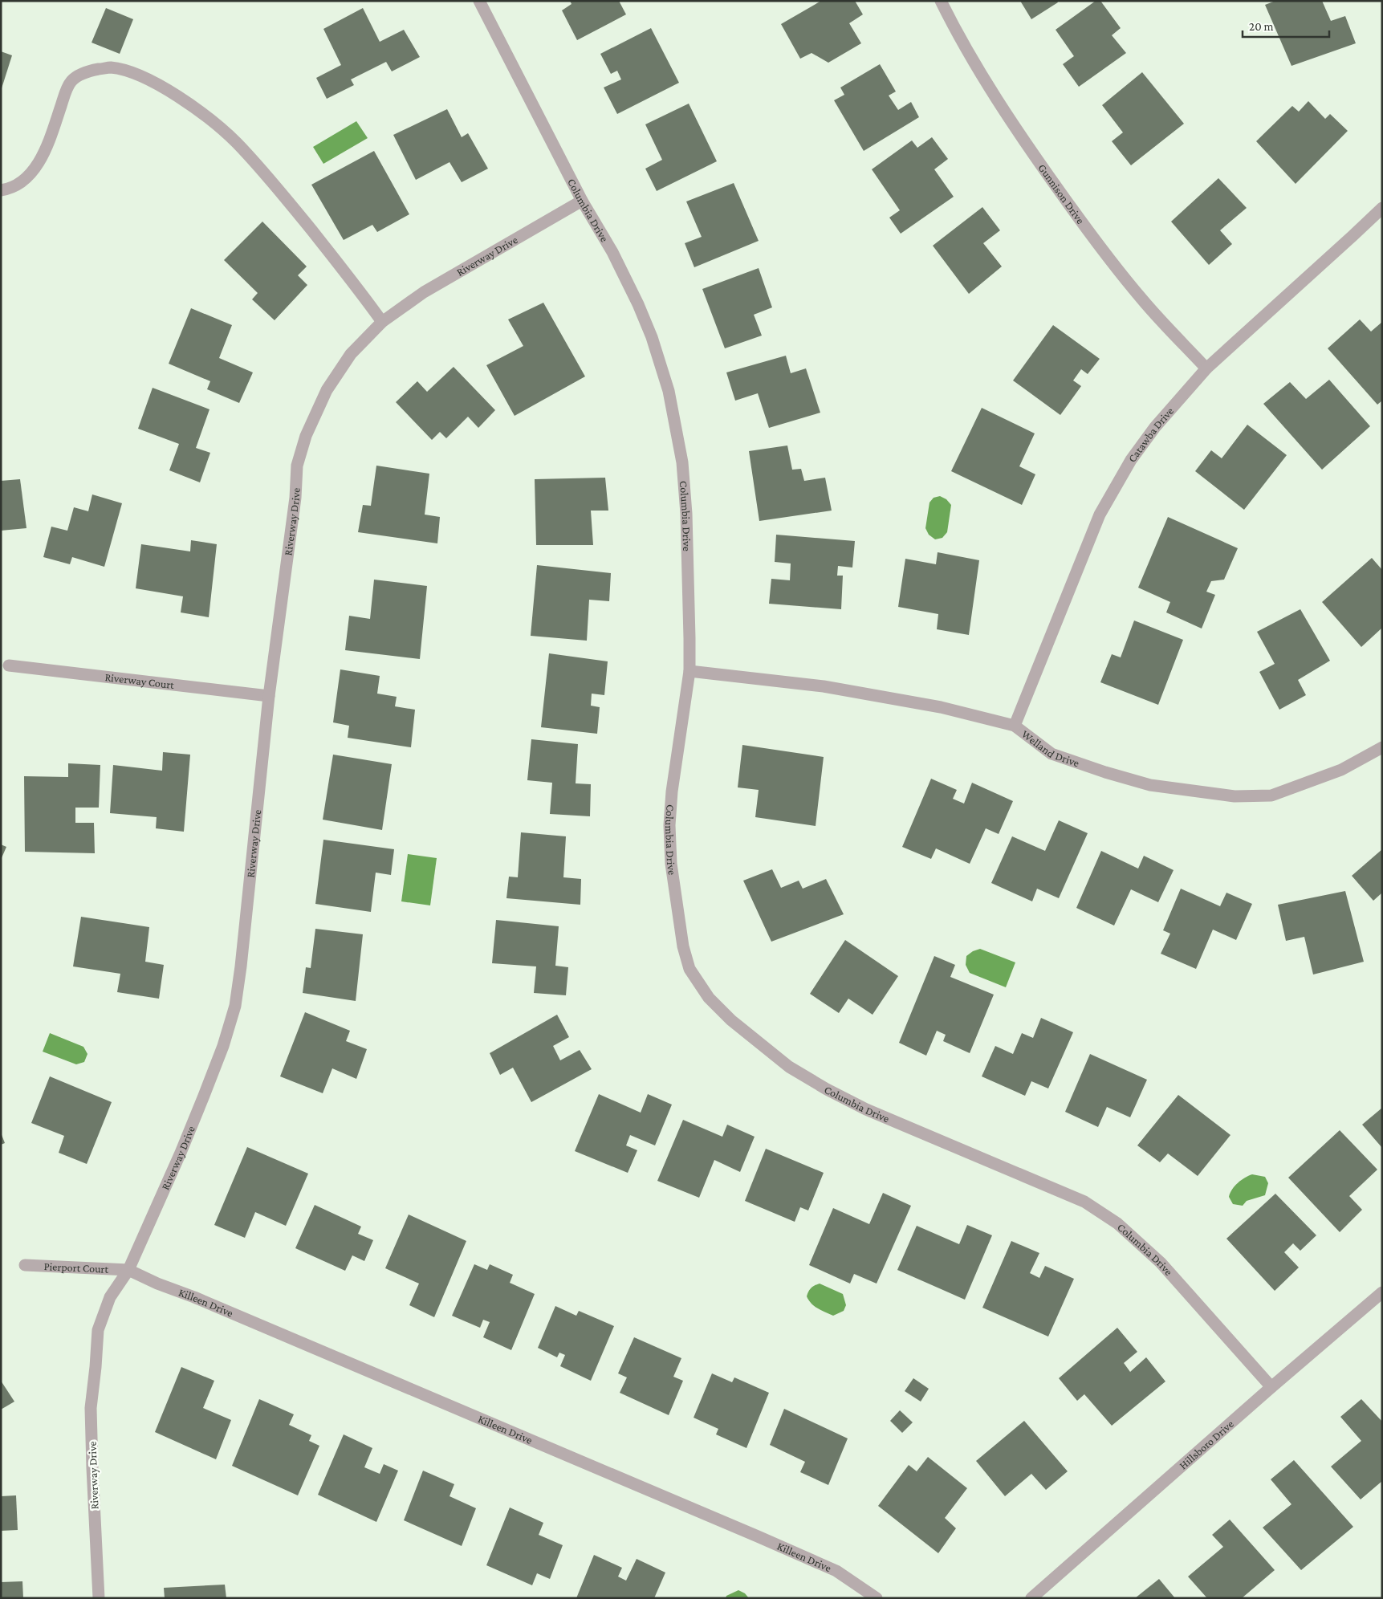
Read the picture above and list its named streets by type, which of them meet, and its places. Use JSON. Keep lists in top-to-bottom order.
{
  "streets": {
    "street": [
      "Gunnison Drive",
      "Columbia Drive",
      "Riverway Drive",
      "Catawba Drive",
      "Riverway Court",
      "Welland Drive",
      "Pierport Court",
      "Killeen Drive",
      "Hillsboro Drive"
    ]
  },
  "crossings": [
    ["Gunnison Drive", "Catawba Drive"],
    ["Columbia Drive", "Riverway Drive"],
    ["Columbia Drive", "Welland Drive"],
    ["Columbia Drive", "Hillsboro Drive"],
    ["Riverway Drive", "Riverway Court"],
    ["Riverway Drive", "Pierport Court"],
    ["Riverway Drive", "Killeen Drive"],
    ["Catawba Drive", "Welland Drive"],
    ["Pierport Court", "Killeen Drive"]
  ],
  "scale_bar": "20 m"
}
